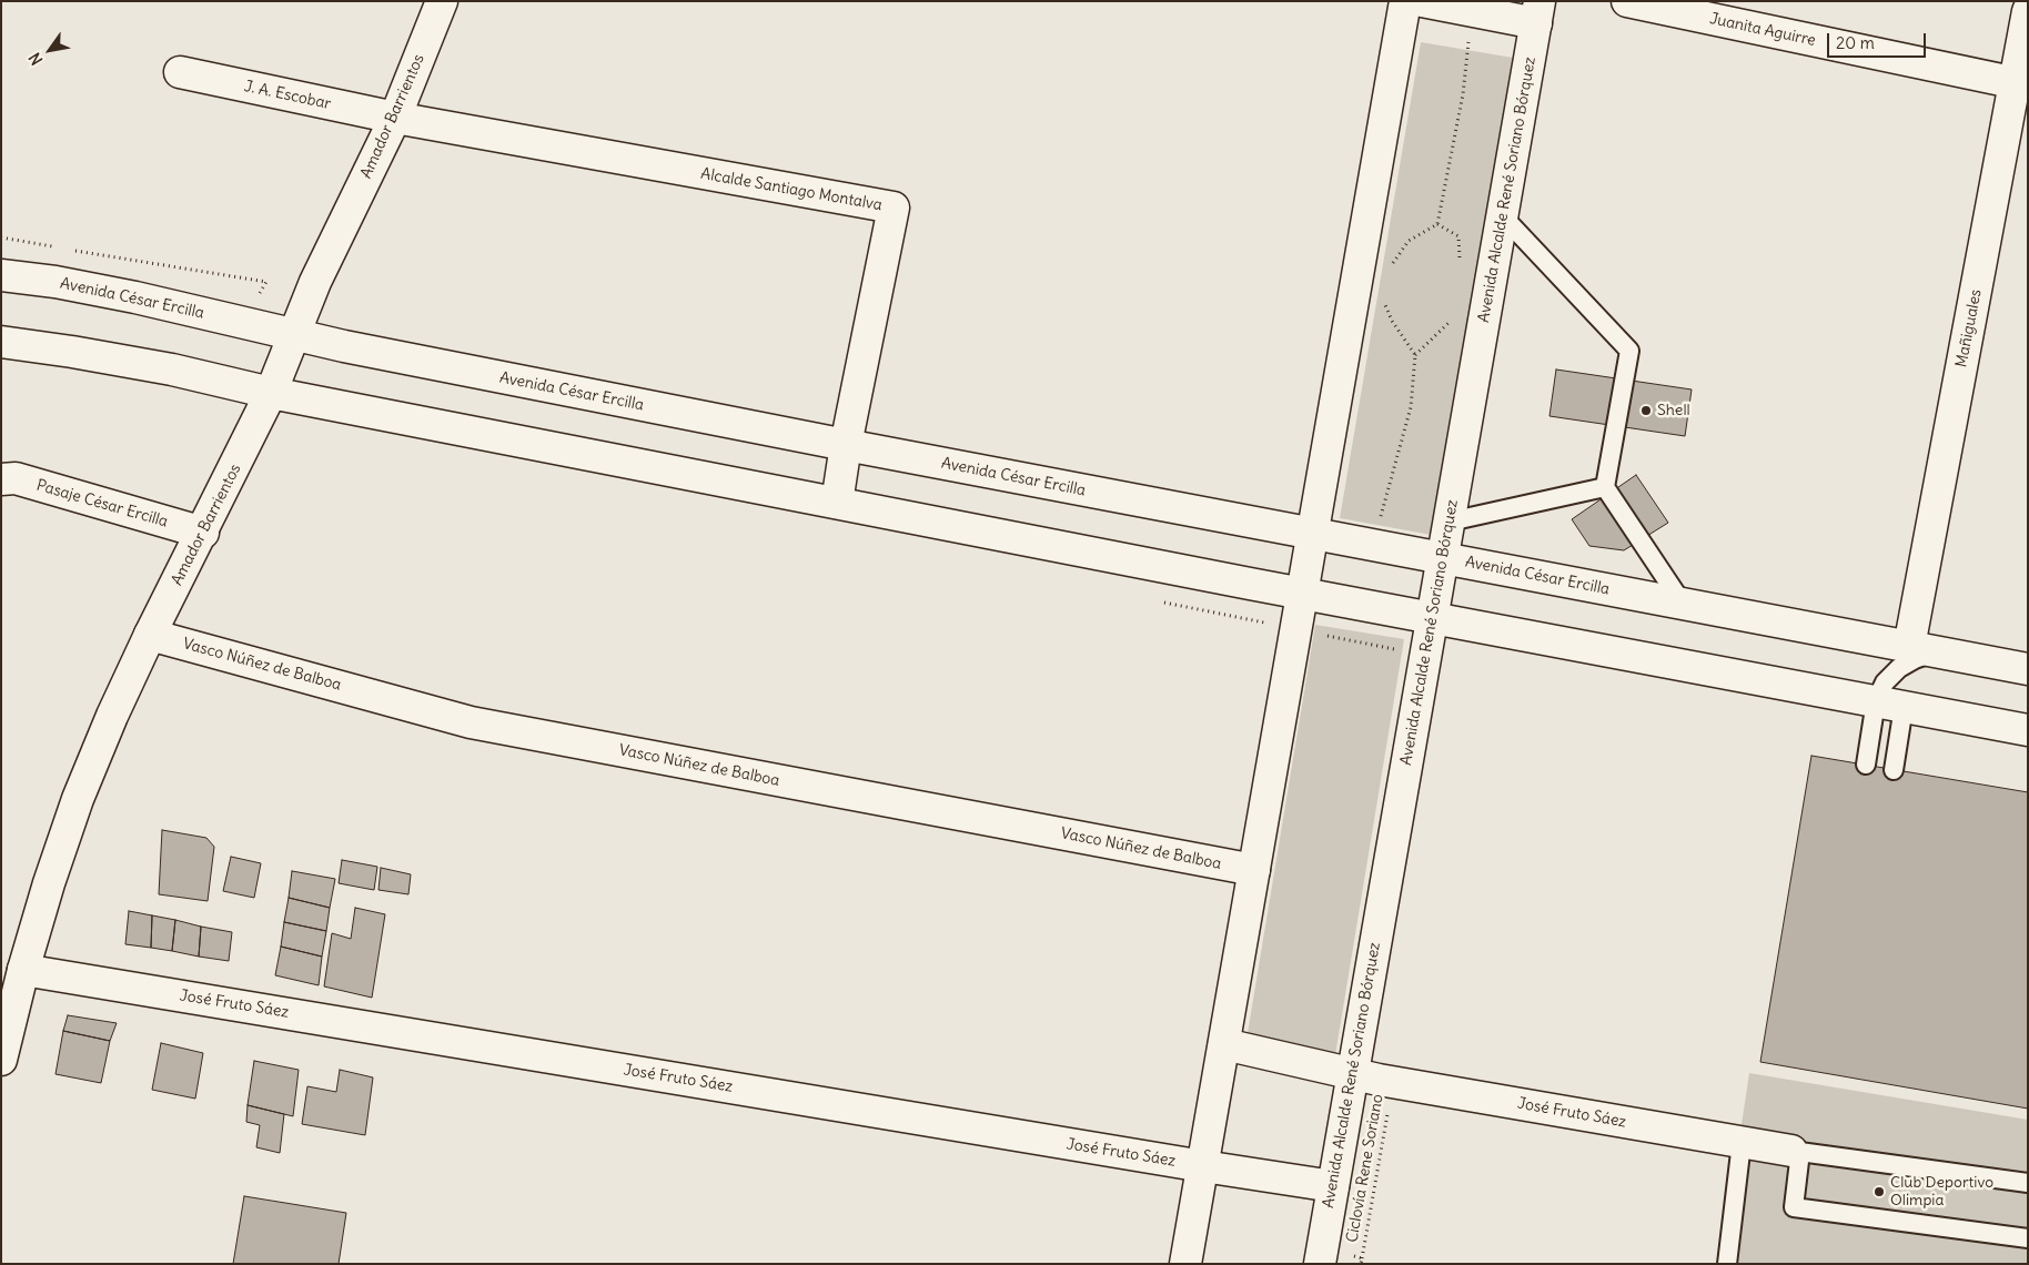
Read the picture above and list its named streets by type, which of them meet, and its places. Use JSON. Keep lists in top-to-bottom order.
{
  "streets": {
    "main road": [
      "Juanita Aguirre",
      "J. A. Escobar",
      "Amador Barrientos",
      "Alcalde Santiago Montalva",
      "Avenida Alcalde René Soriano Bórquez",
      "Avenida César Ercilla",
      "Mañiguales",
      "Pasaje César Ercilla",
      "Vasco Núñez de Balboa",
      "José Fruto Sáez"
    ],
    "path": ["Ciclovía Rene Soriano"]
  },
  "crossings": [
    ["Juanita Aguirre", "Mañiguales"],
    ["J. A. Escobar", "Amador Barrientos"],
    ["J. A. Escobar", "Alcalde Santiago Montalva"],
    ["Amador Barrientos", "Alcalde Santiago Montalva"],
    ["Amador Barrientos", "Avenida César Ercilla"],
    ["Amador Barrientos", "Pasaje César Ercilla"],
    ["Amador Barrientos", "Vasco Núñez de Balboa"],
    ["Amador Barrientos", "José Fruto Sáez"],
    ["Alcalde Santiago Montalva", "Avenida César Ercilla"],
    ["Avenida Alcalde René Soriano Bórquez", "Avenida César Ercilla"],
    ["Avenida Alcalde René Soriano Bórquez", "José Fruto Sáez"],
    ["Avenida César Ercilla", "Mañiguales"],
    ["José Fruto Sáez", "Ciclovía Rene Soriano"]
  ],
  "places": ["Shell", "Club Deportivo Olimpia"],
  "scale_bar": "20 m",
  "north": "bottom left"
}
